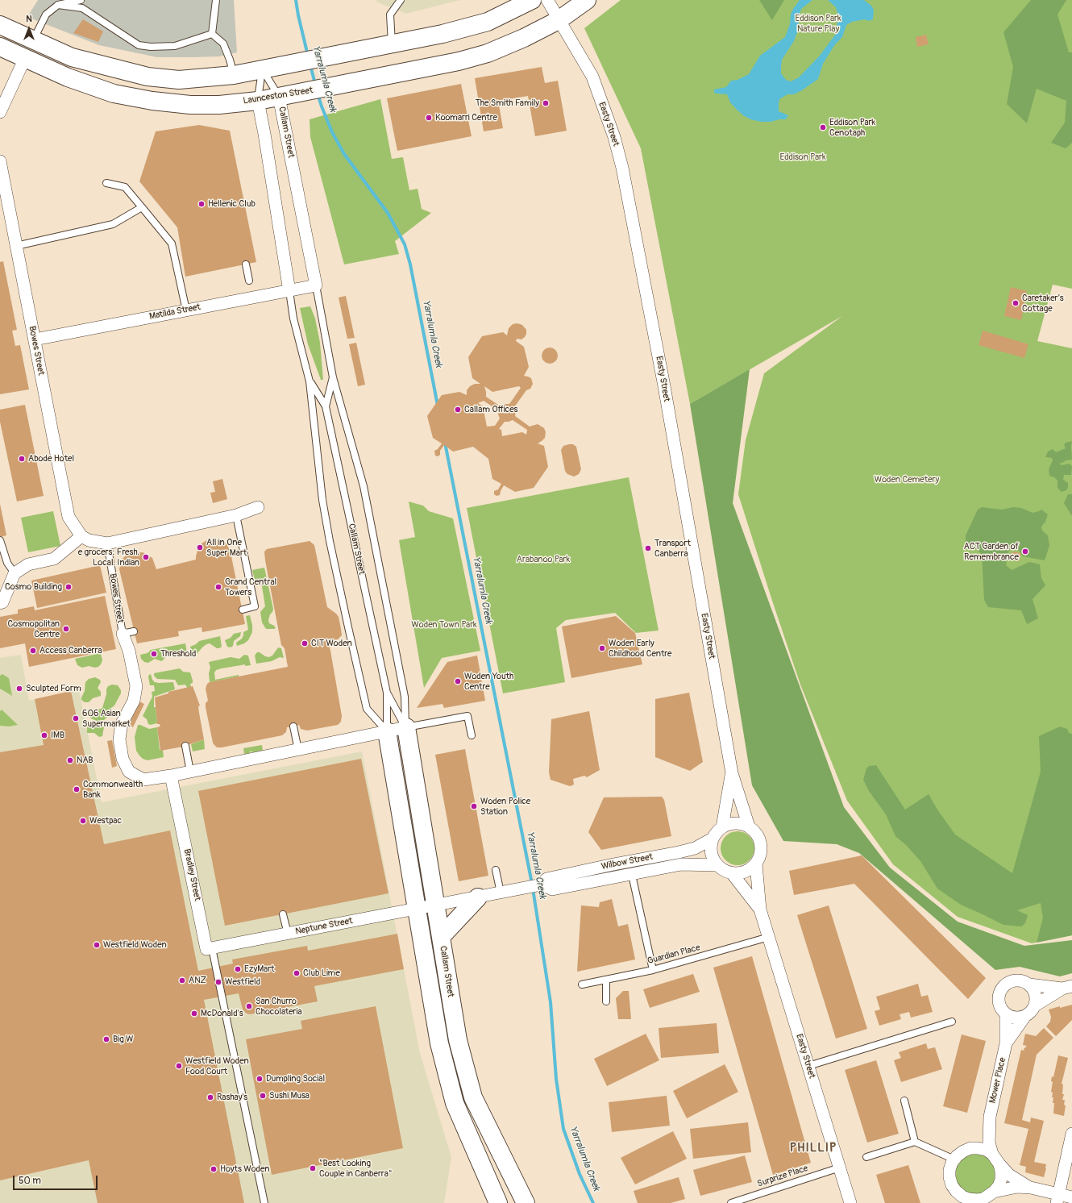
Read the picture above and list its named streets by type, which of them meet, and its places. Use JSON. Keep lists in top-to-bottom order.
{
  "streets": {
    "main road": ["Launceston Street", "Callam Street"],
    "street": [
      "Easty Street",
      "Matilda Street",
      "Bowes Street",
      "Wilbow Street",
      "Bradley Street",
      "Neptune Street",
      "Mower Place"
    ],
    "lane": ["Guardian Place", "Surprize Place"]
  },
  "crossings": [
    ["Launceston Street", "Easty Street"],
    ["Launceston Street", "Callam Street"],
    ["Easty Street", "Wilbow Street"],
    ["Easty Street", "Guardian Place"],
    ["Easty Street", "Surprize Place"],
    ["Callam Street", "Matilda Street"],
    ["Callam Street", "Wilbow Street"],
    ["Callam Street", "Neptune Street"],
    ["Matilda Street", "Bowes Street"],
    ["Bowes Street", "Bradley Street"],
    ["Wilbow Street", "Neptune Street"],
    ["Bradley Street", "Neptune Street"]
  ],
  "districts": ["PHILLIP"],
  "water": ["Yarralumla Creek"],
  "parks": [
    "Eddison Park Nature Play",
    "Eddison Park",
    "Woden Cemetery",
    "Arabanoo Park",
    "Woden Town Park"
  ],
  "places": [
    "The Smith Family",
    "Koomarri Centre",
    "Eddison Park Cenotaph",
    "Hellenic Club",
    "Caretaker’s Cottage",
    "Callam Offices",
    "Abode Hotel",
    "All in One Super Mart",
    "Transport Canberra",
    "ACT Garden of Remembrance",
    "e grocers: Fresh. Local. Indian",
    "Cosmo Building",
    "Grand Central Towers",
    "Cosmopolitan Centre",
    "CIT Woden",
    "Woden Early Childhood Centre",
    "Access Canberra",
    "Threshold",
    "Woden Youth Centre",
    "Sculpted Form",
    "606 Asian Supermarket",
    "IMB",
    "NAB",
    "Commonwealth Bank",
    "Woden Police Station",
    "Westpac",
    "Westfield Woden",
    "EzyMart",
    "Club Lime",
    "ANZ",
    "Westfield",
    "San Churro Chocolateria",
    "McDonald's",
    "Big W",
    "Westfield Woden Food Court",
    "Dumpling Social",
    "Sushi Musa",
    "Rashay's",
    "\"Best Looking Couple in Canberra\"",
    "Hoyts Woden"
  ],
  "scale_bar": "50 m",
  "north": "top"
}
